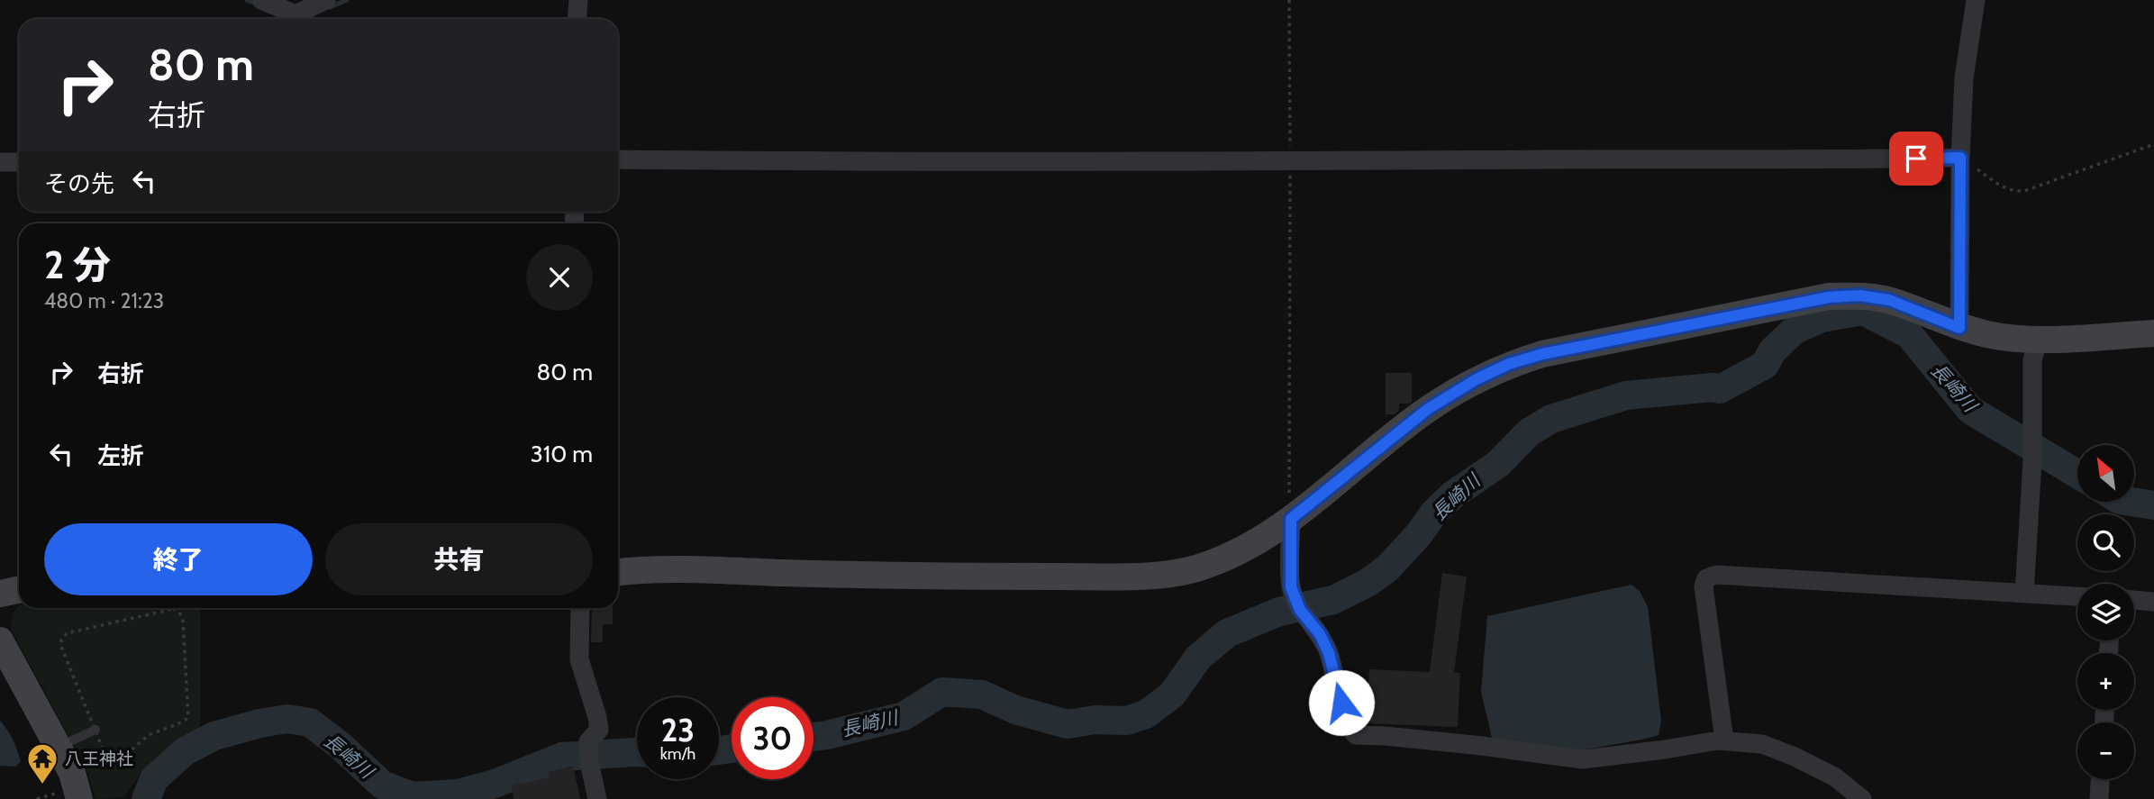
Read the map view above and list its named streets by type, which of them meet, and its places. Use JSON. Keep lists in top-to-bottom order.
{
  "water": ["長崎川"],
  "places": {
    "temple": ["八王神社"]
  },
  "north": "top left",
  "page": {
    "turn": ["80 m", "右折"],
    "then": "その先",
    "heading": ["2 分", "480 m · 21:23"],
    "list": [
      {
        "name": "右折",
        "value": "80 m"
      },
      {
        "name": "左折",
        "value": "310 m"
      }
    ],
    "map_buttons": ["+", "−"],
    "buttons": ["終了", "共有"],
    "speed": "23 km/h",
    "limit": "30"
  }
}
